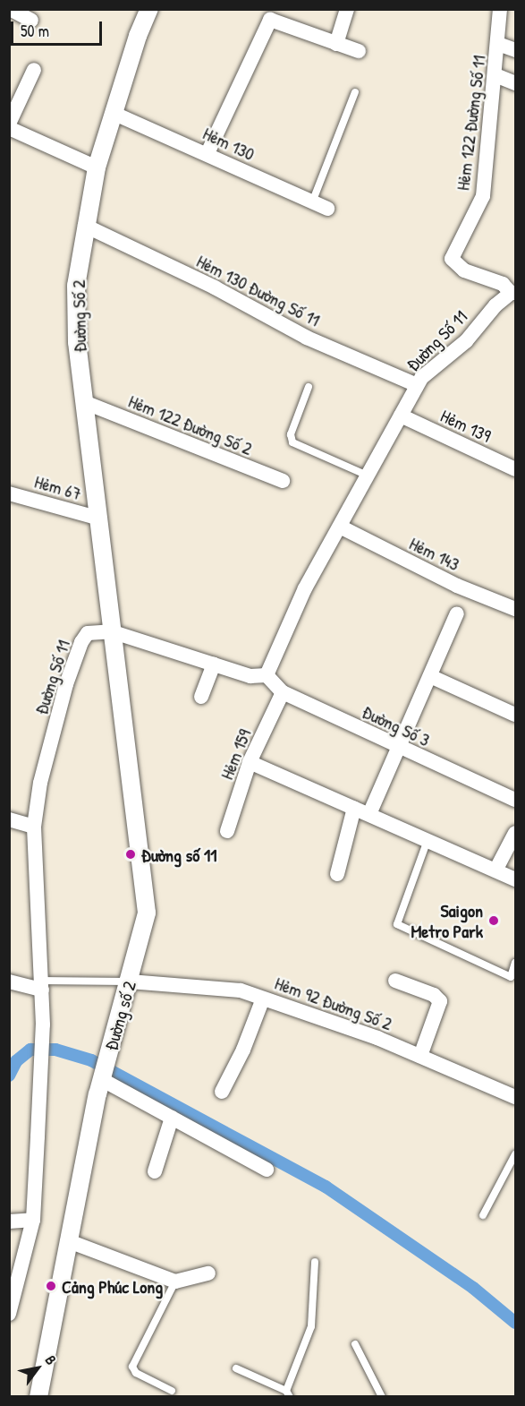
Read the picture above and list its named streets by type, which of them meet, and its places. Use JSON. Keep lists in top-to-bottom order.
{
  "streets": {
    "street": [
      "Hẻm 122 Đường Số 11",
      "Hẻm 130",
      "Hẻm 130 Đường Số 11",
      "Đường Số 2",
      "Đường Số 11",
      "Hẻm 122 Đường Số 2",
      "Hẻm 139",
      "Hẻm 67",
      "Hẻm 143",
      "Đường Số 3",
      "Hẻm 159",
      "Hẻm 92 Đường Số 2",
      "Đường số 2"
    ]
  },
  "crossings": [
    ["Hẻm 122 Đường Số 11", "Đường Số 11"],
    ["Hẻm 130", "Đường Số 2"],
    ["Hẻm 130 Đường Số 11", "Đường Số 2"],
    ["Hẻm 130 Đường Số 11", "Đường Số 11"],
    ["Đường Số 2", "Đường Số 11"],
    ["Đường Số 2", "Hẻm 122 Đường Số 2"],
    ["Đường Số 2", "Hẻm 67"],
    ["Đường Số 2", "Đường số 2"],
    ["Đường Số 11", "Hẻm 139"],
    ["Đường Số 11", "Hẻm 143"],
    ["Đường Số 11", "Đường Số 3"],
    ["Đường Số 11", "Đường số 2"],
    ["Đường Số 3", "Hẻm 159"],
    ["Hẻm 92 Đường Số 2", "Đường số 2"]
  ],
  "places": ["Đường số 11", "Saigon Metro Park", "Cảng Phúc Long"],
  "scale_bar": "50 m",
  "north": "top right"
}
